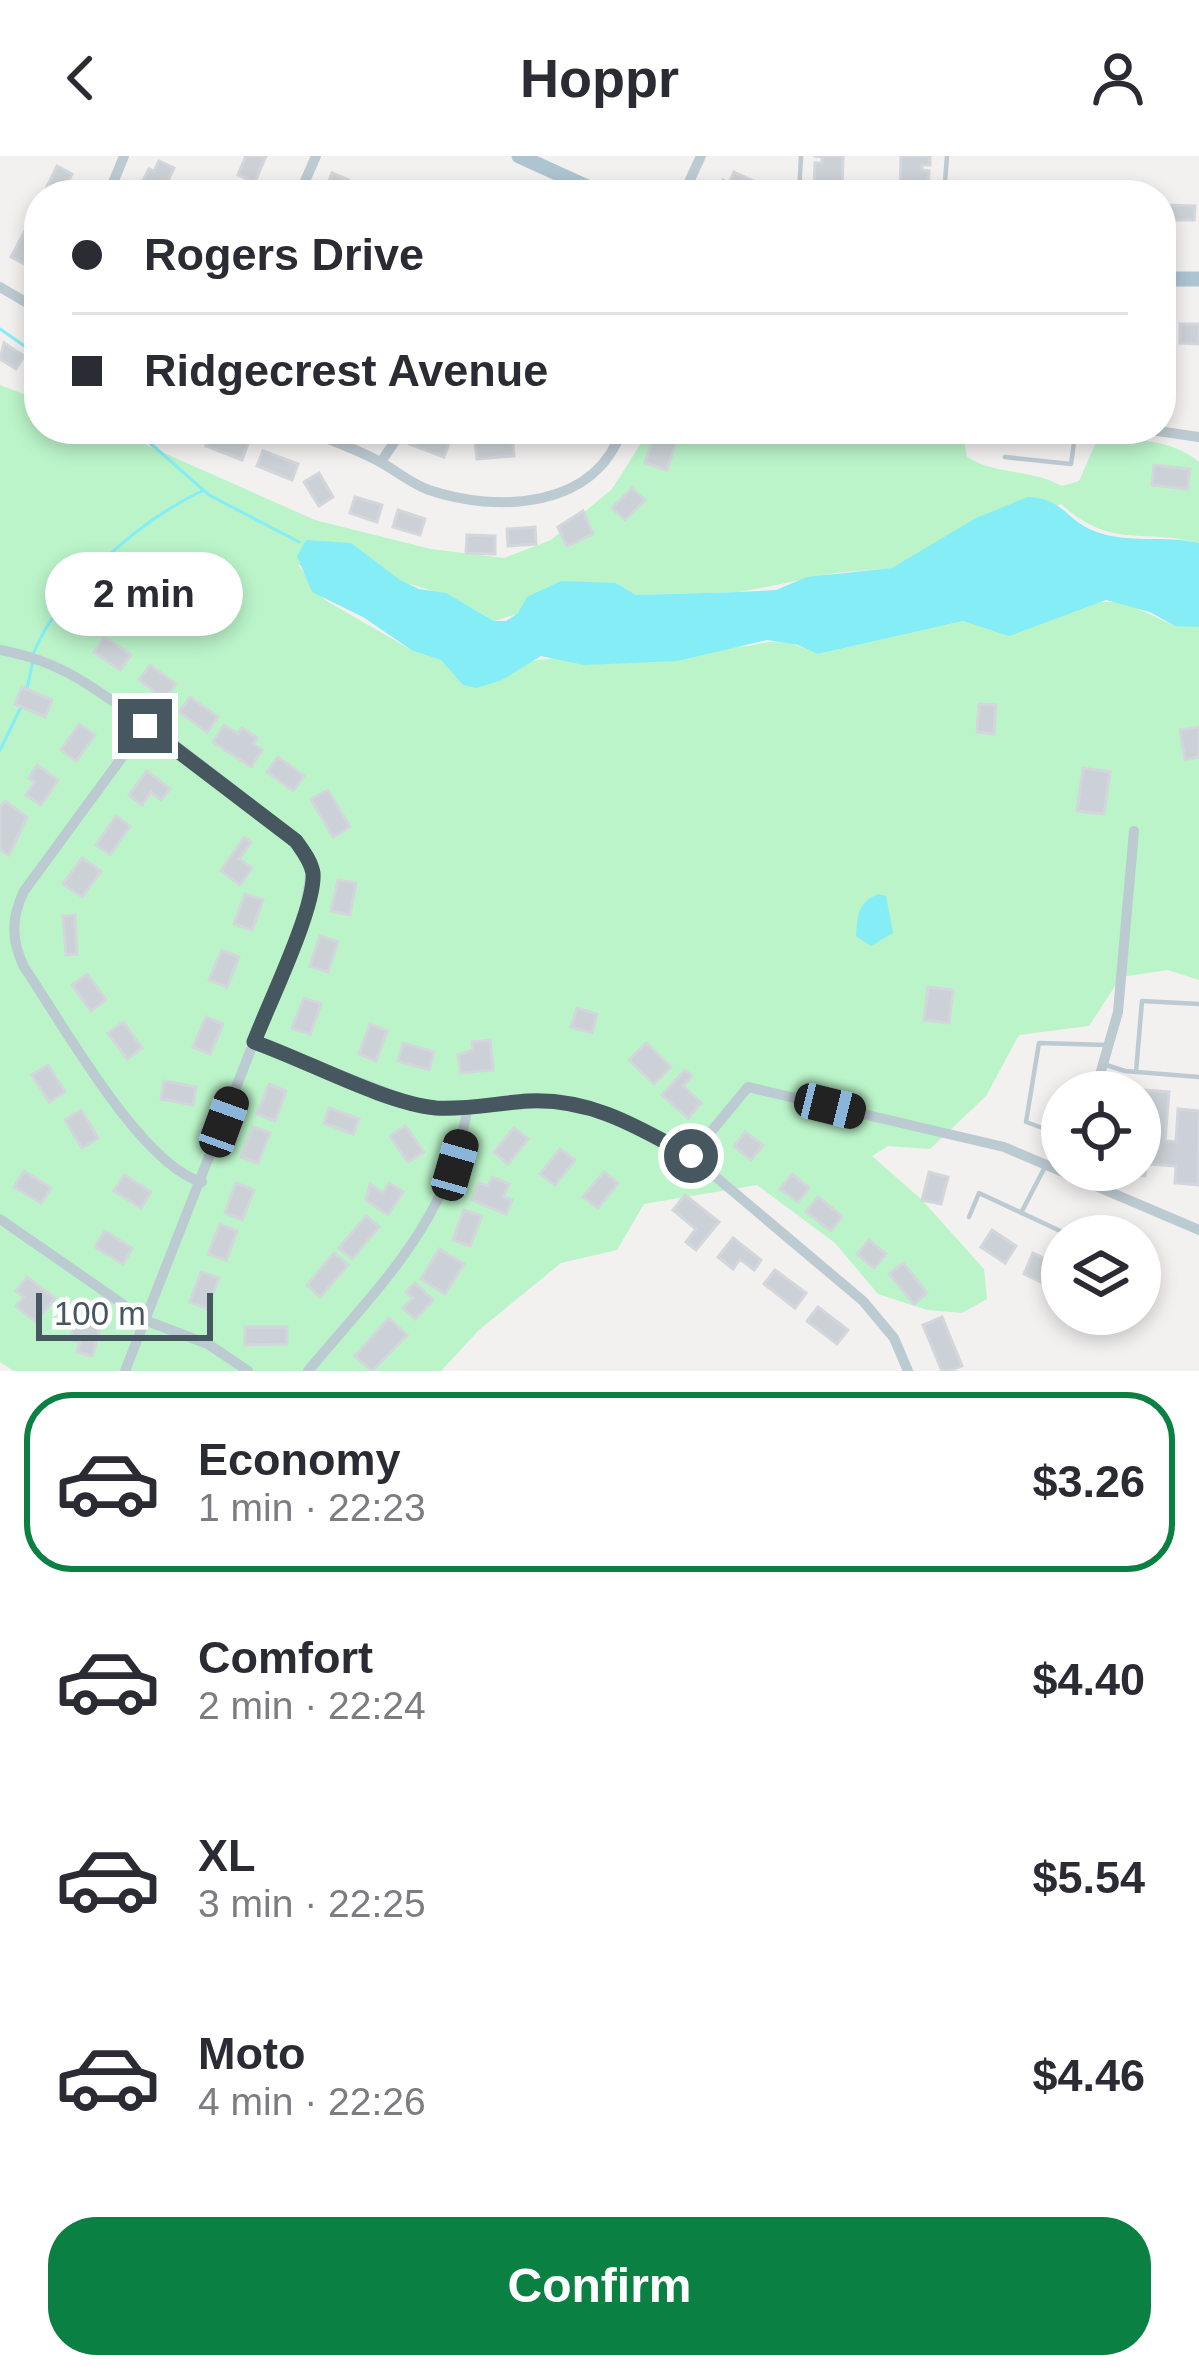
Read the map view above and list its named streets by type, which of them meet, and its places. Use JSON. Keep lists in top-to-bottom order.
{
  "scale_bar": "100 m",
  "page": {
    "header": "Hoppr",
    "banner": ["Rogers Drive", "Ridgecrest Avenue"],
    "bubble": "2 min",
    "scale": "100 m",
    "list": [
      {
        "name": "Economy",
        "note": "1 min · 22:23",
        "value": "$3.26"
      },
      {
        "name": "Comfort",
        "note": "2 min · 22:24",
        "value": "$4.40"
      },
      {
        "name": "XL",
        "note": "3 min · 22:25",
        "value": "$5.54"
      },
      {
        "name": "Moto",
        "note": "4 min · 22:26",
        "value": "$4.46"
      }
    ],
    "buttons": "Confirm"
  }
}
